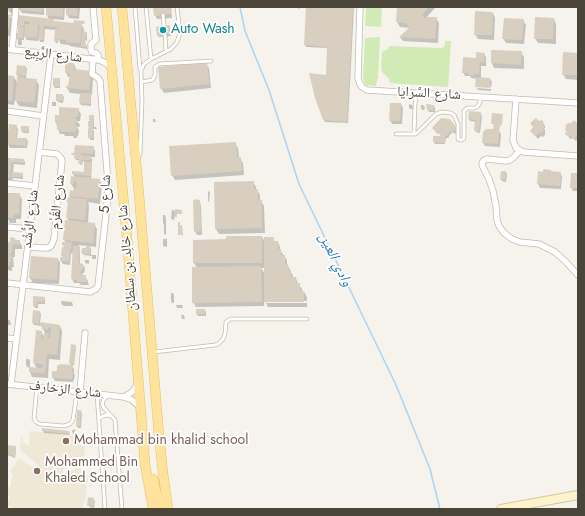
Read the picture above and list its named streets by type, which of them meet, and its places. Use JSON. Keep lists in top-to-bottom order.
{
  "streets": {
    "main road": ["شارع خالِد بن سلطان"],
    "street": [
      "شارع الرَّبِيع",
      "شارع السَّرايا",
      "شارع 5",
      "شارع القُرْم",
      "شارع الرُّشْد",
      "شارع الزخارف"
    ]
  },
  "crossings": [
    ["شارع الرَّبِيع", "شارع 5"],
    ["شارع الرَّبِيع", "شارع الرُّشْد"],
    ["شارع الرَّبِيع", "شارع خالِد بن سلطان"],
    ["شارع 5", "شارع الرُّشْد"],
    ["شارع القُرْم", "شارع الرُّشْد"],
    ["شارع الرُّشْد", "شارع الزخارف"],
    ["شارع خالِد بن سلطان", "شارع الزخارف"]
  ],
  "water": ["وادي العين"],
  "places": ["Auto Wash", "Mohammad bin khalid school", "Mohammed Bin Khaled School"]
}
